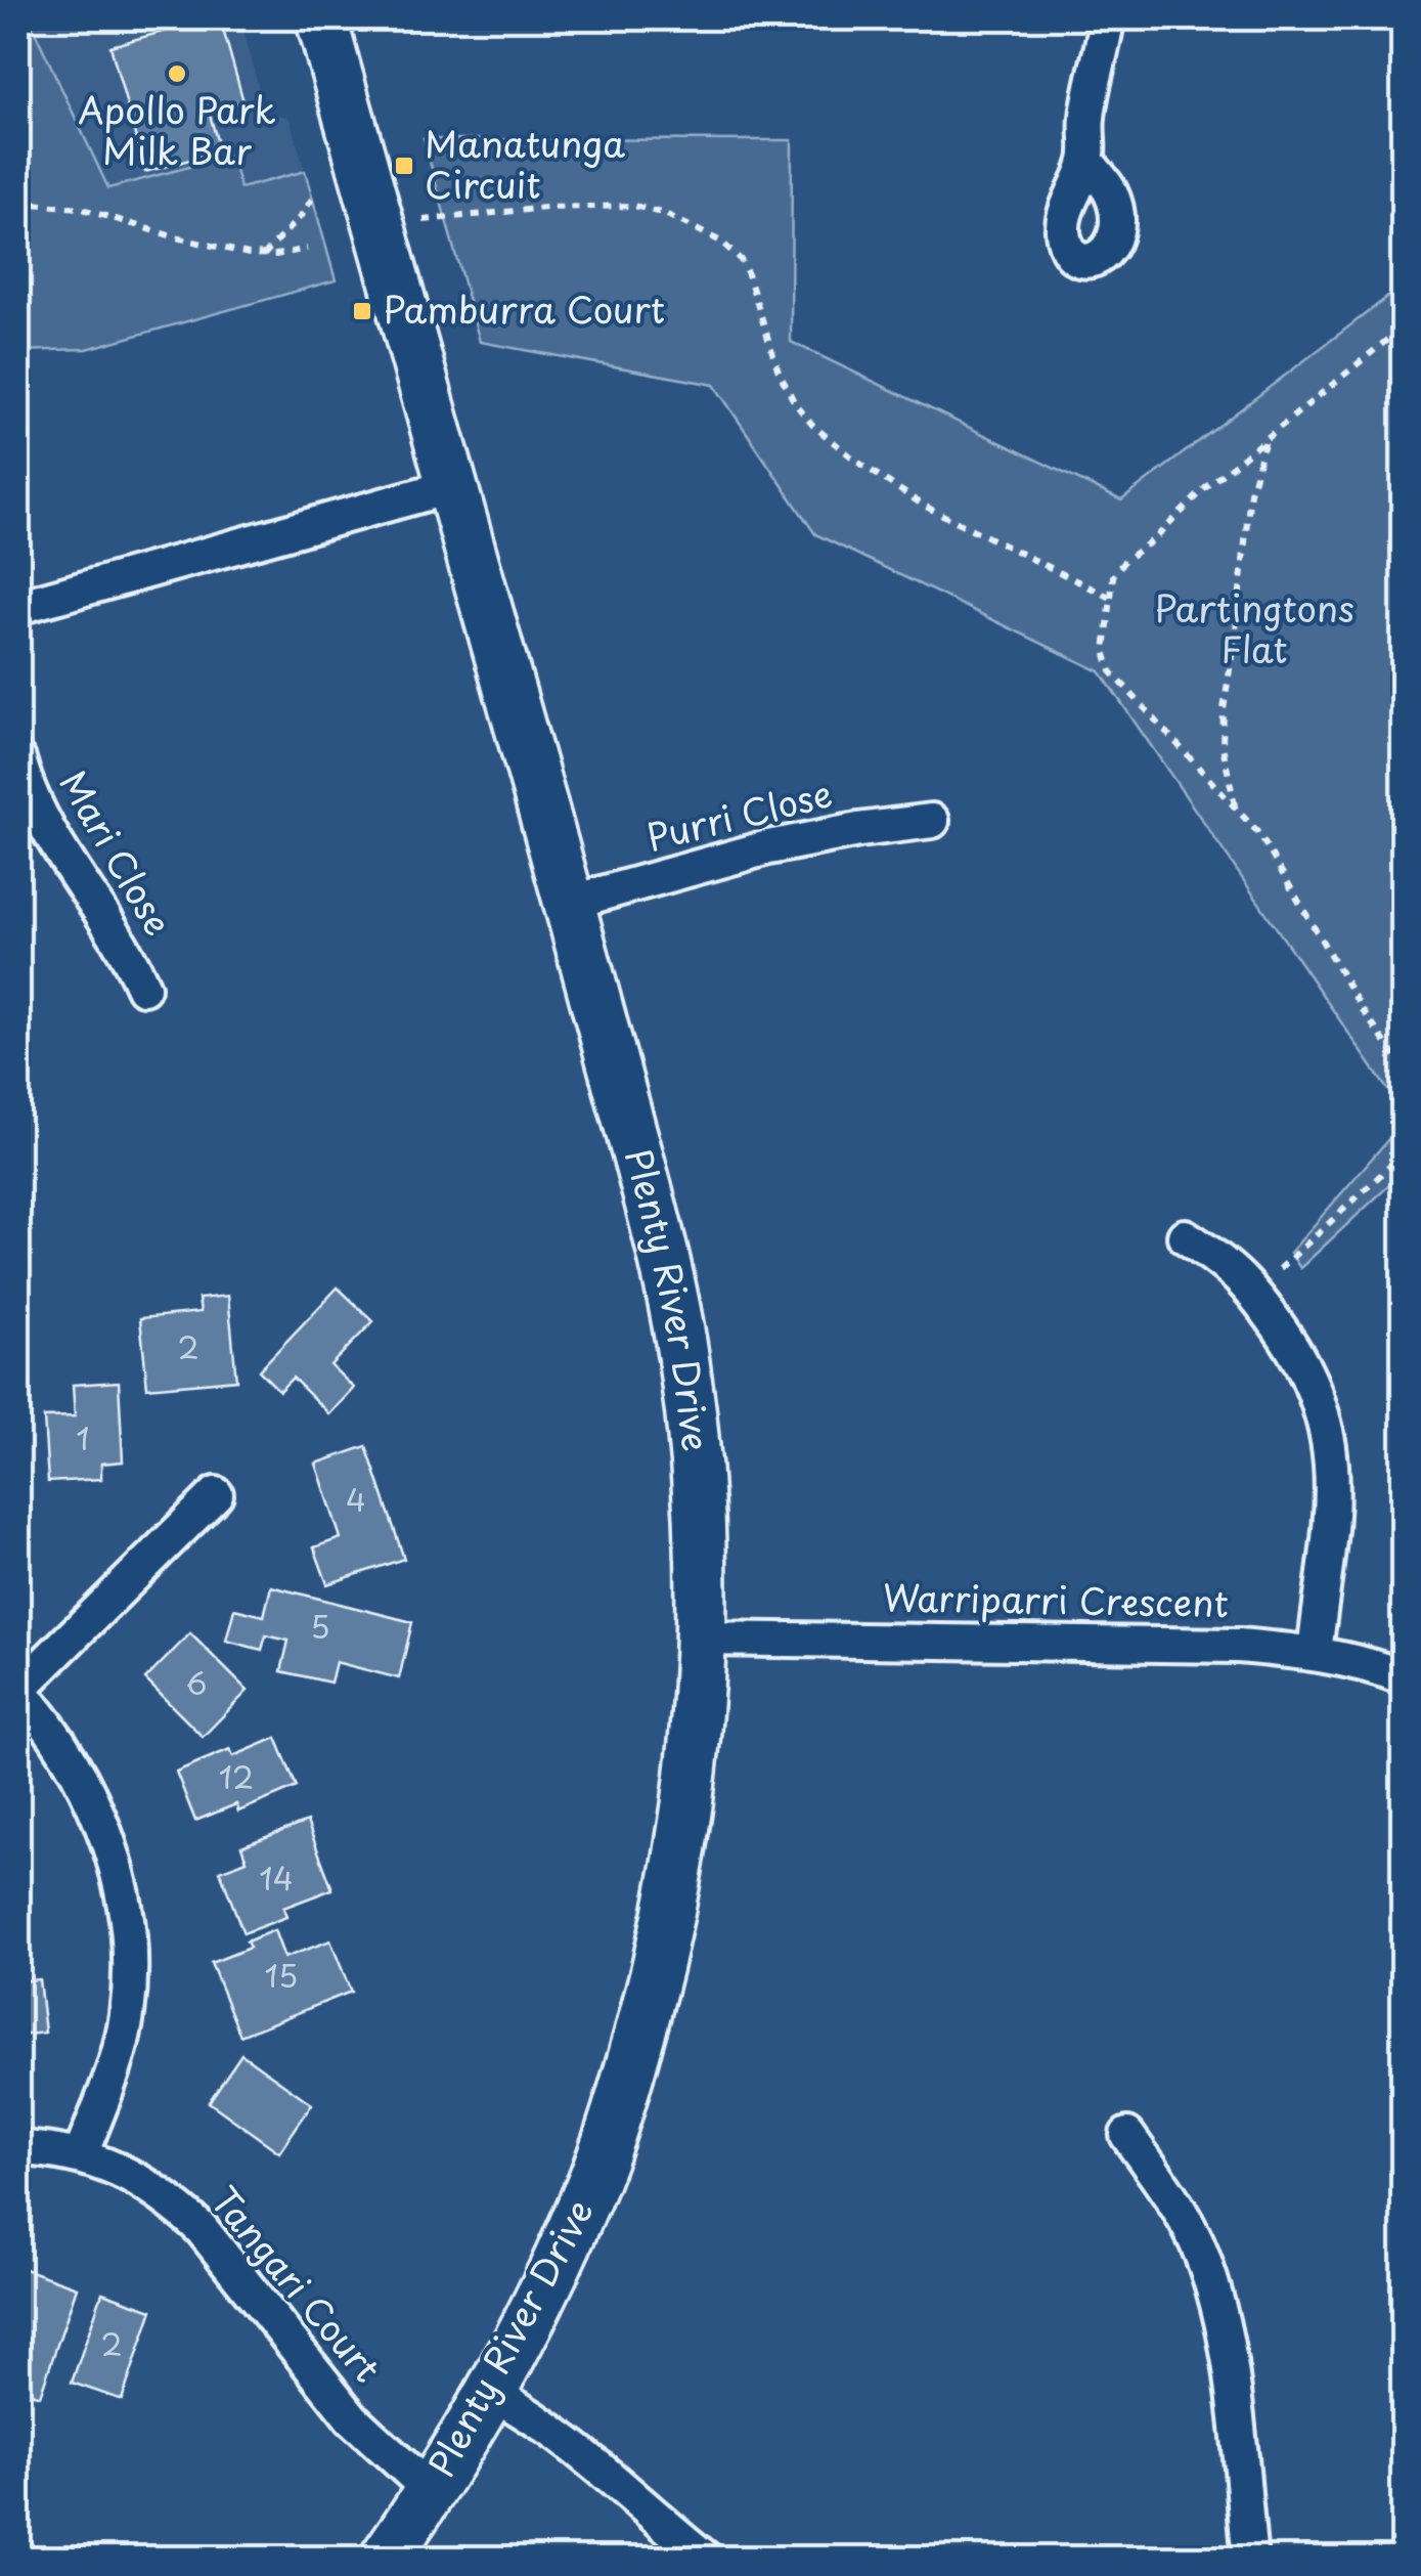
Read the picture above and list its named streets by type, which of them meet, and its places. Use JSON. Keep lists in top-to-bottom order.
{
  "streets": {
    "street": [
      "Purri Close",
      "Mari Close",
      "Plenty River Drive",
      "Warriparri Crescent",
      "Tangari Court"
    ]
  },
  "crossings": [
    ["Purri Close", "Plenty River Drive"],
    ["Plenty River Drive", "Warriparri Crescent"],
    ["Plenty River Drive", "Tangari Court"]
  ],
  "parks": ["Partingtons Flat"],
  "places": {
    "other": ["Apollo Park Milk Bar"],
    "transit": ["Manatunga Circuit", "Pamburra Court"]
  },
  "house_numbers": [
    "2",
    "1",
    "4",
    "5",
    "6",
    "12",
    "14",
    "15",
    "2"
  ]
}
